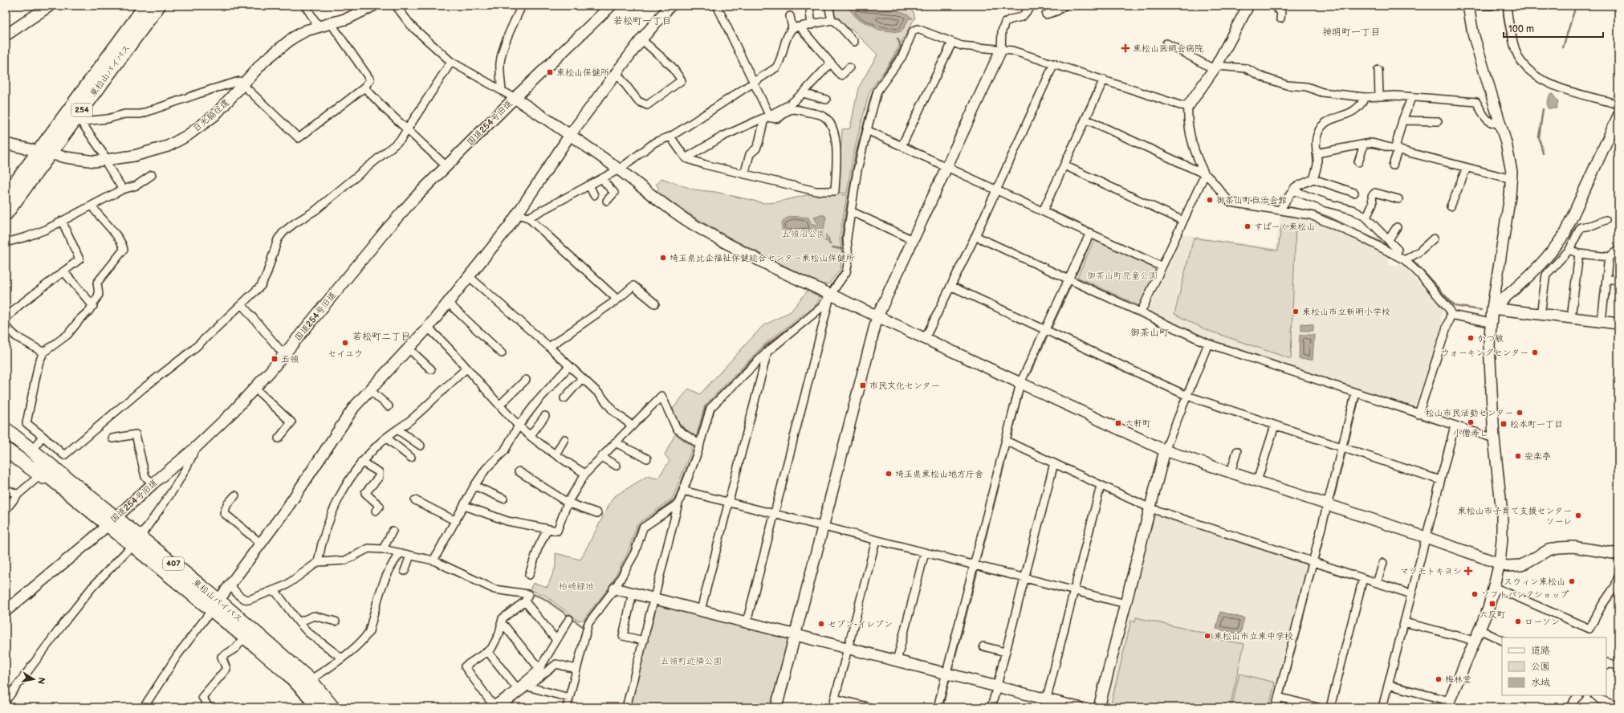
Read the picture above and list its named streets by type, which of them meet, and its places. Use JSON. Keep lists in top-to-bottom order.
{
  "streets": {
    "highway": ["東松山バイパス", "254", "407"],
    "street": ["日光脇往還", "国道254号旧道"]
  },
  "crossings": [
    ["東松山バイパス", "日光脇往還"],
    ["東松山バイパス", "国道254号旧道"]
  ],
  "districts": [
    "若松町一丁目",
    "神明町一丁目",
    "御茶山町",
    "若松町二丁目"
  ],
  "parks": [
    "五領沼公園",
    "御茶山町児童公園",
    "柏崎緑地",
    "五領町近隣公園"
  ],
  "places": {
    "health": ["東松山医師会病院", "マツモトキヨシ"],
    "transit": [
      "東松山保健所",
      "五領",
      "市民文化センター",
      "六軒町",
      "松本町一丁目",
      "六反町"
    ],
    "other": [
      "御茶山町自治会館",
      "すぱーく東松山",
      "埼玉県比企福祉保健総合センター東松山保健所",
      "東松山市立新明小学校",
      "かつ敏",
      "セイユウ",
      "ウォーキングセンター",
      "松山市民活動センター",
      "小僧寿し",
      "安楽亭",
      "埼玉県東松山地方庁舎",
      "東松山市子育て支援センター ソーレ",
      "スウィン東松山",
      "ソフトバンクショップ",
      "ローソン",
      "セブン-イレブン",
      "東松山市立東中学校",
      "梅林堂"
    ]
  },
  "legend": ["道路", "公園", "水域"],
  "scale_bar": "100 m",
  "north": "right"
}
